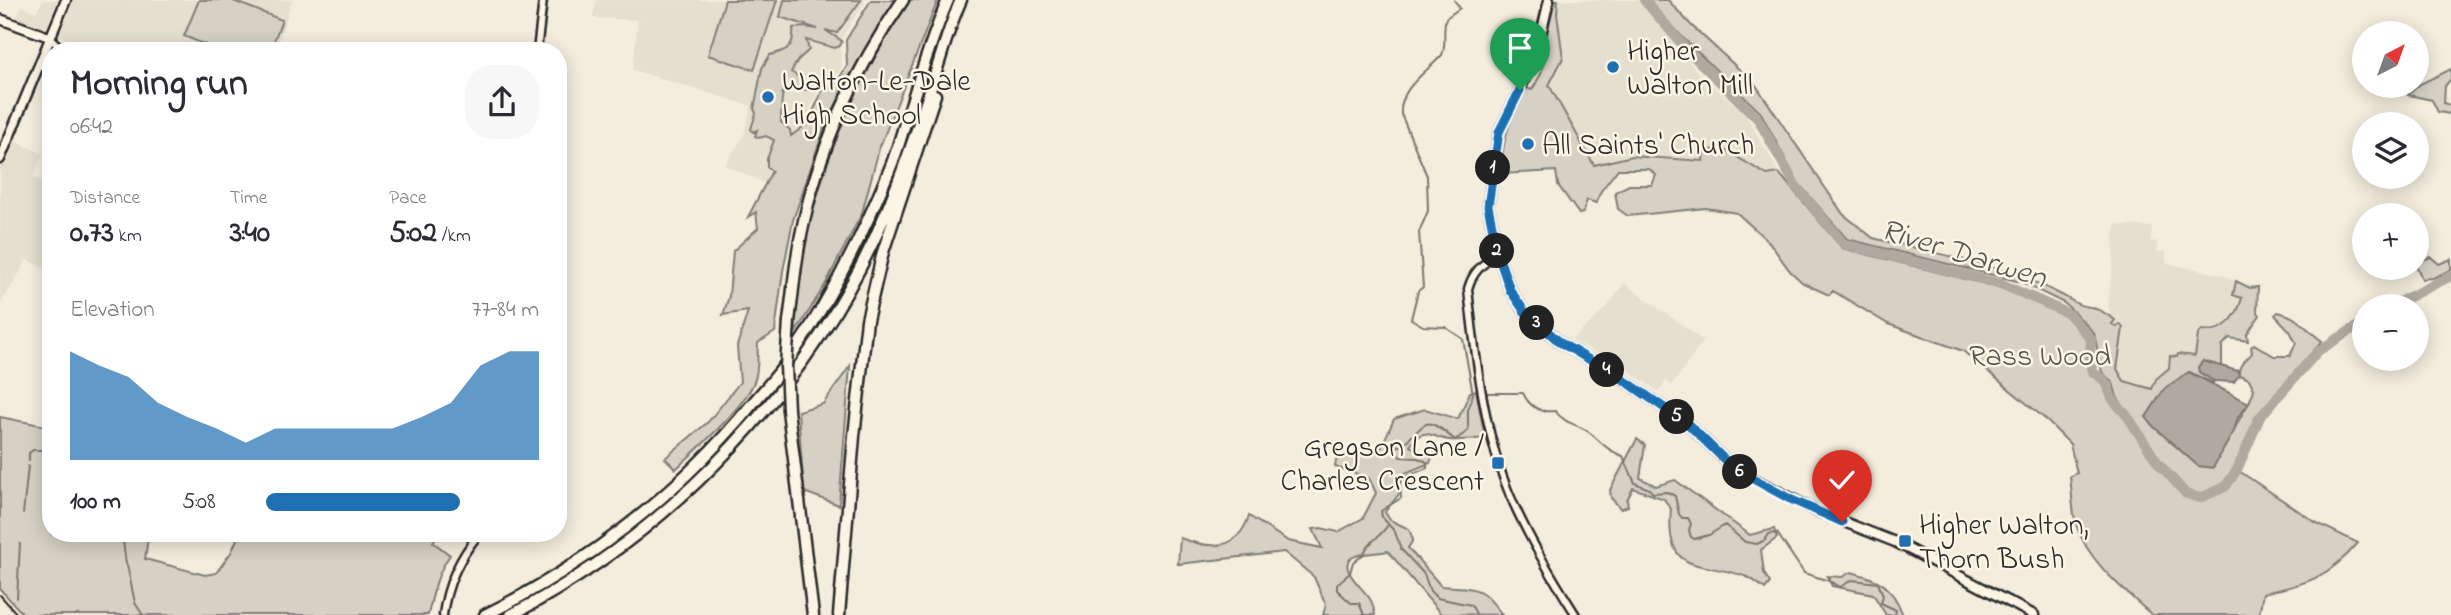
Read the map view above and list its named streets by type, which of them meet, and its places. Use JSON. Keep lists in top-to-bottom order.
{
  "water": ["River Darwen"],
  "parks": ["Rass Wood"],
  "places": {
    "other": ["Higher Walton Mill", "Walton-Le-Dale High School", "All Saints' Church"],
    "transit": ["Gregson Lane / Charles Crescent", "Higher Walton, Thorn Bush"]
  },
  "north": "top right",
  "page": {
    "map_buttons": ["+", "−"],
    "heading": ["Morning run", "06:42"],
    "pins": [
      "1",
      "2",
      "3",
      "4",
      "5",
      "6"
    ],
    "stats": [
      ["Distance", "0.73 km"],
      ["Time", "3:40"],
      ["Pace", "5:02 /km"]
    ],
    "chart": ["Elevation", "77–84 m"],
    "list": [
      {
        "name": "100 m",
        "note": "5:08"
      }
    ]
  }
}
